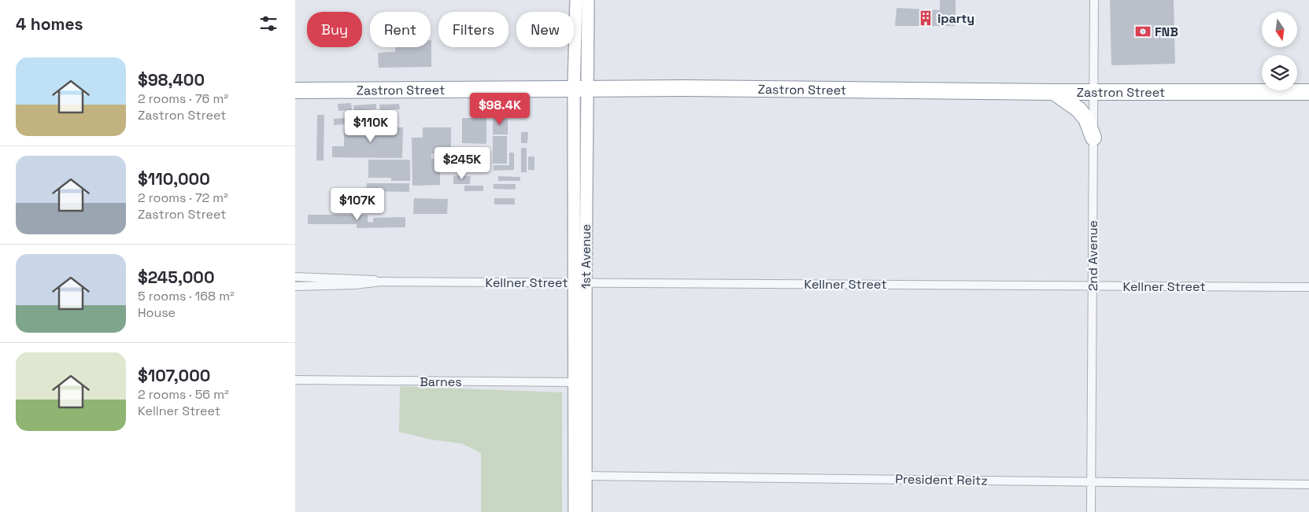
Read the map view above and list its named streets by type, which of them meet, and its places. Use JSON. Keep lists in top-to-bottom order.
{
  "streets": {
    "highway": ["Zastron Street"],
    "street": [
      "2nd Avenue",
      "1st Avenue",
      "Kellner Street",
      "Barnes",
      "President Reitz"
    ]
  },
  "crossings": [
    ["Zastron Street", "2nd Avenue"],
    ["Zastron Street", "1st Avenue"],
    ["2nd Avenue", "Kellner Street"],
    ["2nd Avenue", "President Reitz"],
    ["1st Avenue", "Kellner Street"],
    ["1st Avenue", "Barnes"],
    ["1st Avenue", "President Reitz"]
  ],
  "places": {
    "building": ["iparty"],
    "bank": ["FNB"]
  },
  "north": "bottom",
  "page": {
    "heading": "4 homes",
    "chip": [
      "Buy",
      "Rent",
      "Filters",
      "New"
    ],
    "list": [
      {
        "name": "$98,400",
        "note": "2 rooms · 76 m² · Zastron Street"
      },
      {
        "name": "$110,000",
        "note": "2 rooms · 72 m² · Zastron Street"
      },
      {
        "name": "$245,000",
        "note": "5 rooms · 168 m² · House"
      },
      {
        "name": "$107,000",
        "note": "2 rooms · 56 m² · Kellner Street"
      }
    ],
    "price": [
      "$98.4K",
      "$110K",
      "$245K",
      "$107K"
    ]
  }
}
